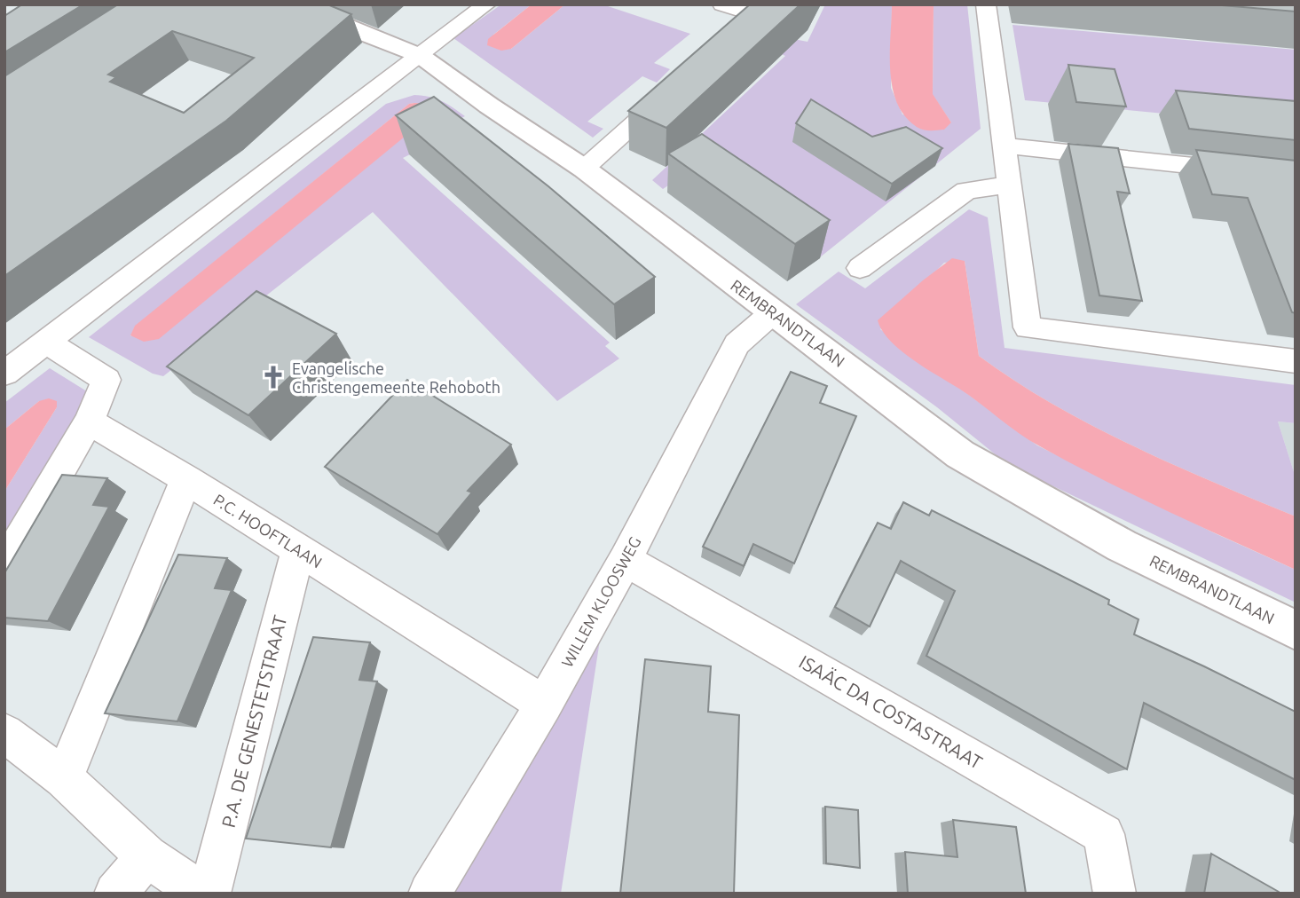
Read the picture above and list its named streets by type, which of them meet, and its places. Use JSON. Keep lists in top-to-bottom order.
{
  "streets": {
    "street": [
      "REMBRANDTLAAN",
      "P.C. HOOFTLAAN",
      "WILLEM KLOOSWEG",
      "ISAÄC DA COSTASTRAAT",
      "P.A. DE GENESTETSTRAAT"
    ]
  },
  "crossings": [
    ["REMBRANDTLAAN", "WILLEM KLOOSWEG"],
    ["P.C. HOOFTLAAN", "WILLEM KLOOSWEG"],
    ["P.C. HOOFTLAAN", "P.A. DE GENESTETSTRAAT"],
    ["WILLEM KLOOSWEG", "ISAÄC DA COSTASTRAAT"]
  ],
  "places": {
    "church": ["Evangelische Christengemeente Rehoboth"]
  }
}
